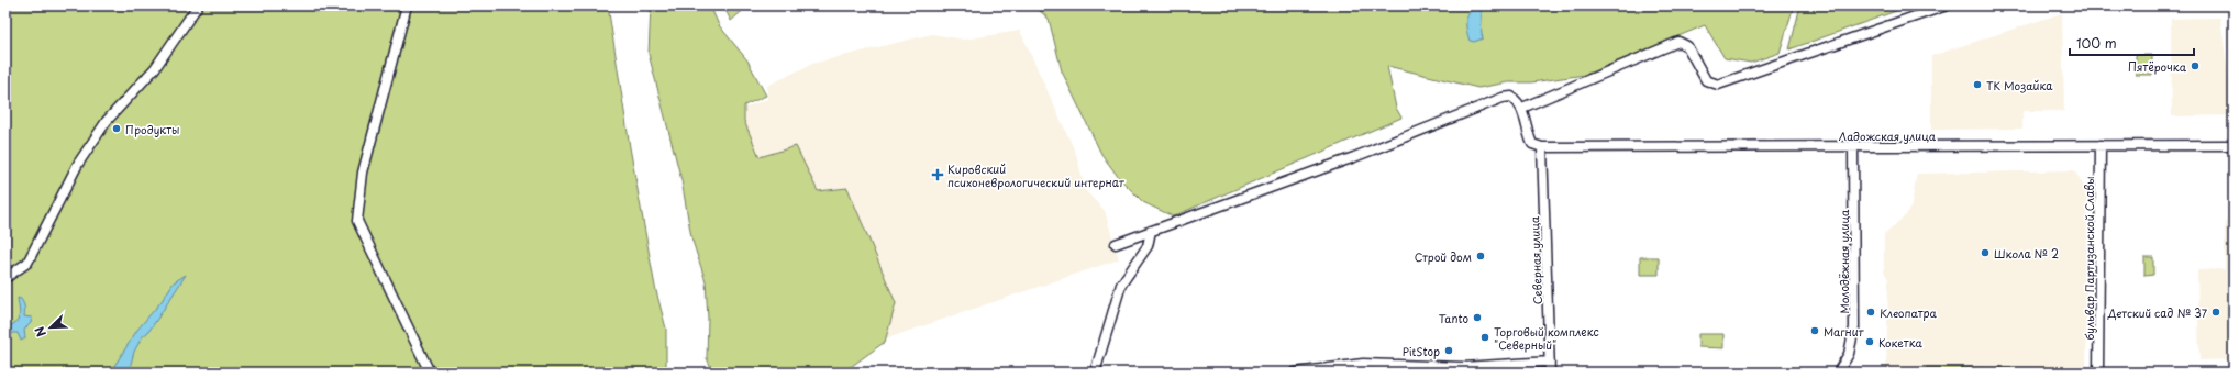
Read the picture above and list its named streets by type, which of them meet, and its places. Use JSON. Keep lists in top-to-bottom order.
{
  "streets": {
    "street": [
      "Ладожская улица",
      "бульвар Партизанской Славы",
      "Северная улица",
      "Молодёжная улица"
    ]
  },
  "crossings": [
    ["Ладожская улица", "бульвар Партизанской Славы"],
    ["Ладожская улица", "Северная улица"],
    ["Ладожская улица", "Молодёжная улица"]
  ],
  "places": {
    "other": [
      "Пятёрочка",
      "ТК Мозайка",
      "Продукты",
      "Школа № 2",
      "Строй дом",
      "Клеопатра",
      "Детский сад № 37",
      "Tanto",
      "Магнит",
      "Торговый комплекс \"Северный\"",
      "Кокетка",
      "PitStop"
    ],
    "health": ["Кировский психоневрологический интернат"]
  },
  "scale_bar": "100 m",
  "north": "bottom left"
}
